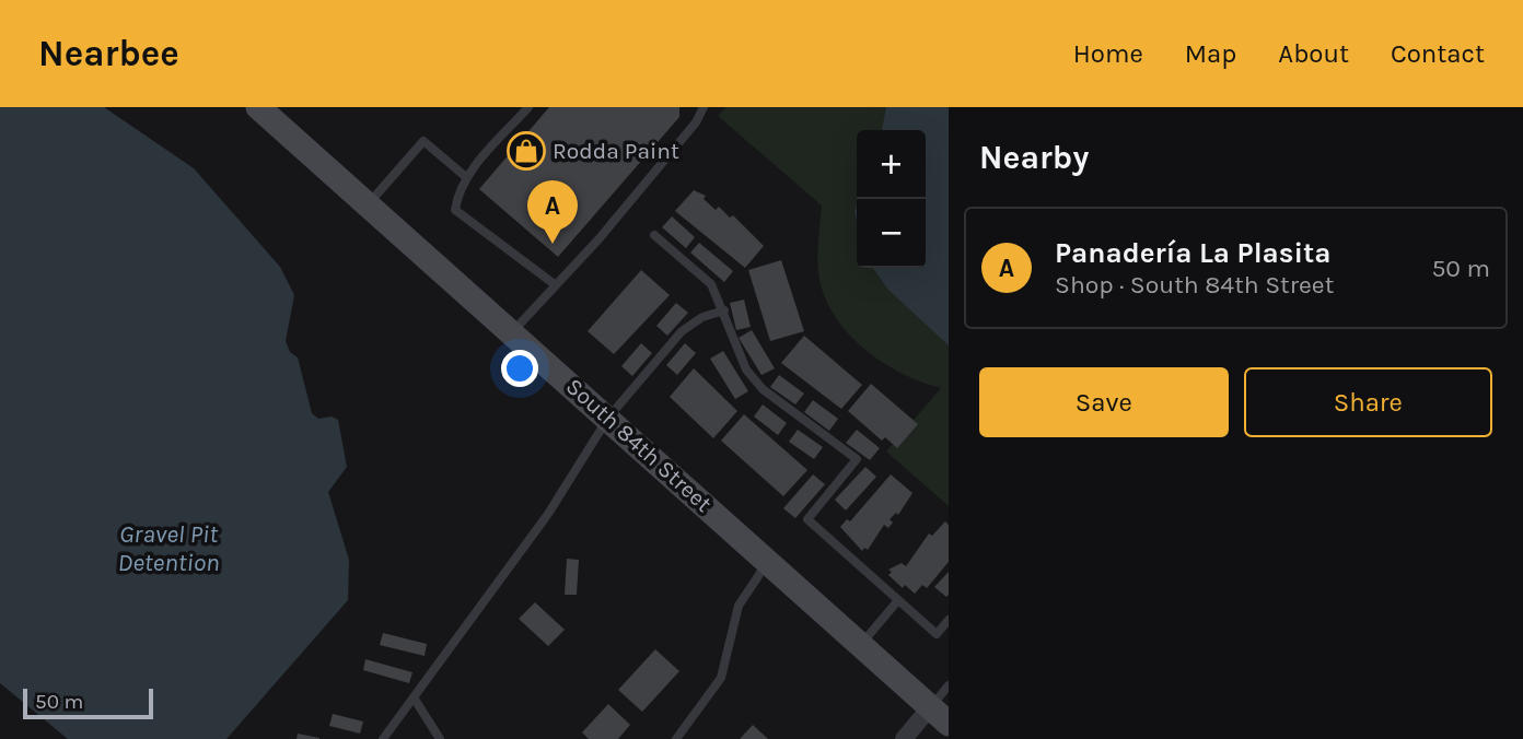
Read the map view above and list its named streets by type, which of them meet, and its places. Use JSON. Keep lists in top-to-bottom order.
{
  "streets": {
    "main road": ["South 84th Street"]
  },
  "water": ["Gravel Pit Detention"],
  "places": {
    "shop": ["Rodda Paint"]
  },
  "scale_bar": "50 m",
  "page": {
    "header": "Nearbee",
    "nav": [
      "Home",
      "Map",
      "About",
      "Contact"
    ],
    "heading": "Nearby",
    "map_buttons": ["+", "−"],
    "pins": "A",
    "list": [
      {
        "mark": "A",
        "name": "Panadería La Plasita",
        "note": "Shop · South 84th Street",
        "value": "50 m"
      }
    ],
    "buttons": ["Save", "Share"],
    "scale": "50 m"
  }
}
